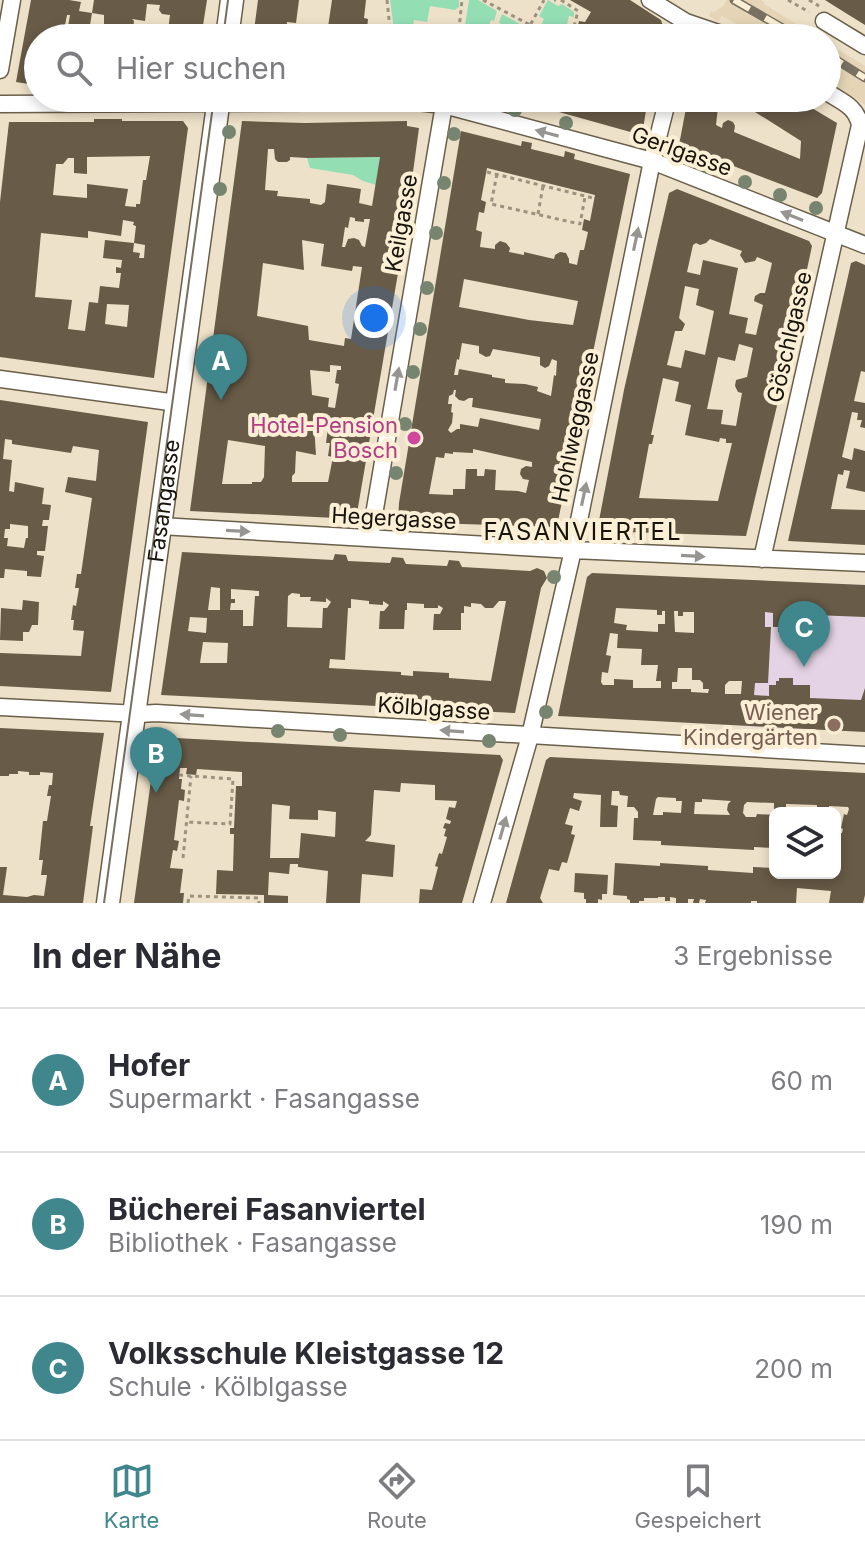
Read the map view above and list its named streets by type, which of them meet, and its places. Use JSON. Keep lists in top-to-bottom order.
{
  "streets": {
    "main road": ["Fasangasse"],
    "street": [
      "Gerlgasse",
      "Keilgasse",
      "Göschlgasse",
      "Hohlweggasse",
      "Hegergasse",
      "Kölblgasse"
    ]
  },
  "crossings": [
    ["Gerlgasse", "Göschlgasse"],
    ["Gerlgasse", "Hohlweggasse"],
    ["Keilgasse", "Hegergasse"],
    ["Göschlgasse", "Hegergasse"],
    ["Hohlweggasse", "Hegergasse"],
    ["Hohlweggasse", "Kölblgasse"],
    ["Fasangasse", "Hegergasse"],
    ["Fasangasse", "Kölblgasse"]
  ],
  "one_way": [
    "Gerlgasse",
    "Keilgasse",
    "Hohlweggasse",
    "Hegergasse",
    "Kölblgasse"
  ],
  "districts": ["FASANVIERTEL"],
  "places": ["Hotel-Pension Bosch", "Wiener Kindergärten"],
  "page": {
    "search": "Hier suchen",
    "pins": ["A", "C", "B"],
    "heading": ["In der Nähe", "3 Ergebnisse"],
    "list": [
      {
        "mark": "A",
        "name": "Hofer",
        "note": "Supermarkt · Fasangasse",
        "value": "60 m"
      },
      {
        "mark": "B",
        "name": "Bücherei Fasanviertel",
        "note": "Bibliothek · Fasangasse",
        "value": "190 m"
      },
      {
        "mark": "C",
        "name": "Volksschule Kleistgasse 12",
        "note": "Schule · Kölblgasse",
        "value": "200 m"
      }
    ],
    "nav": ["Karte", "Route", "Gespeichert"]
  }
}
